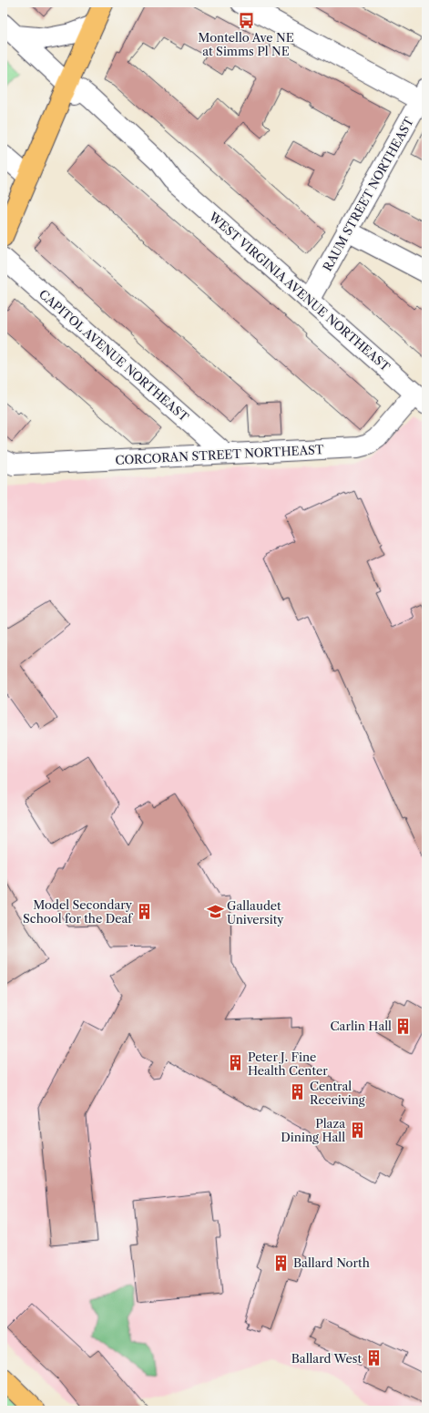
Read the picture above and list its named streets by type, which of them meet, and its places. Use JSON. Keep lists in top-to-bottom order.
{
  "streets": {
    "street": [
      "RAUM STREET NORTHEAST",
      "WEST VIRGINIA AVENUE NORTHEAST",
      "CAPITOL AVENUE NORTHEAST",
      "CORCORAN STREET NORTHEAST"
    ]
  },
  "crossings": [
    ["RAUM STREET NORTHEAST", "WEST VIRGINIA AVENUE NORTHEAST"],
    ["WEST VIRGINIA AVENUE NORTHEAST", "CORCORAN STREET NORTHEAST"],
    ["CAPITOL AVENUE NORTHEAST", "CORCORAN STREET NORTHEAST"]
  ],
  "places": {
    "bus stop": ["Montello Ave NE at Simms Pl NE"],
    "building": [
      "Model Secondary School for the Deaf",
      "Carlin Hall",
      "Peter J. Fine Health Center",
      "Central Receiving",
      "Plaza Dining Hall",
      "Ballard North",
      "Ballard West"
    ],
    "school or university": ["Gallaudet University"]
  }
}
